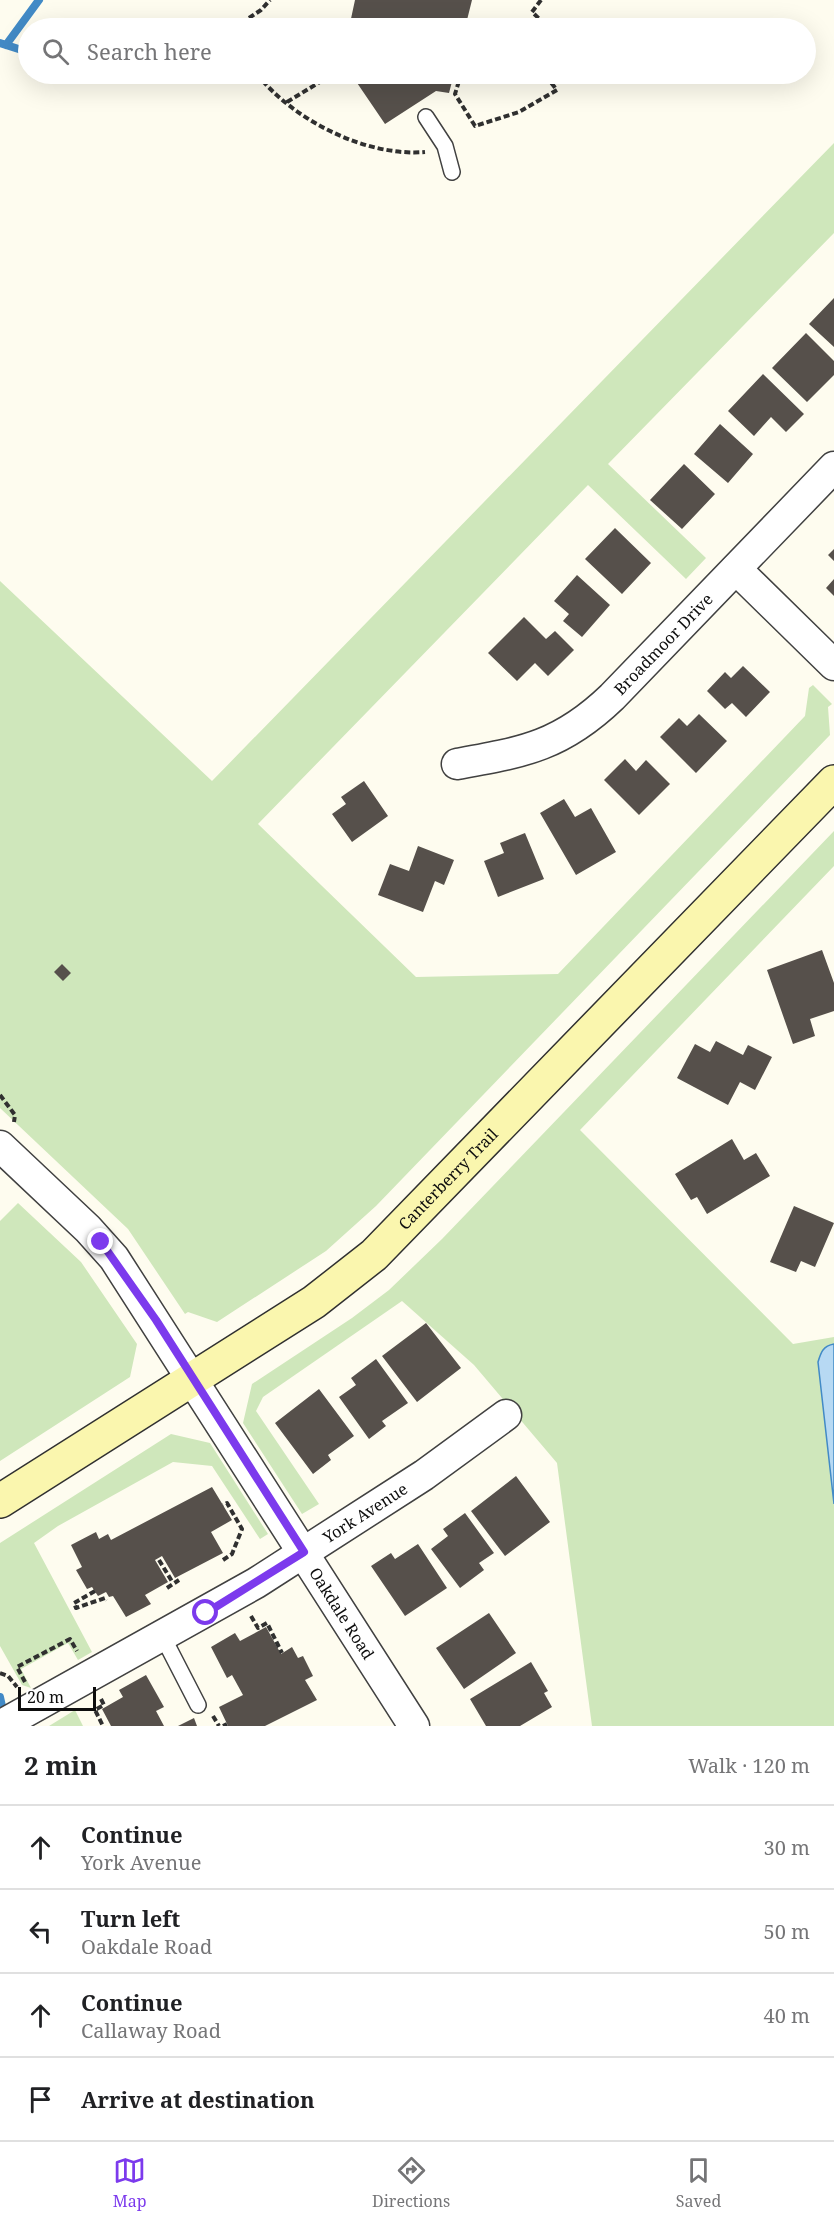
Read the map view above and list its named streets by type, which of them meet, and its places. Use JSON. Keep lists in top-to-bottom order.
{
  "streets": {
    "street": [
      "Broadmoor Drive",
      "Canterberry Trail",
      "York Avenue",
      "Oakdale Road"
    ]
  },
  "crossings": [
    ["Canterberry Trail", "Oakdale Road"],
    ["York Avenue", "Oakdale Road"]
  ],
  "scale_bar": "20 m",
  "page": {
    "search": "Search here",
    "scale": "20 m",
    "heading": ["2 min", "Walk · 120 m"],
    "list": [
      ["Continue", "York Avenue", "30 m"],
      ["Turn left", "Oakdale Road", "50 m"],
      ["Continue", "Callaway Road", "40 m"],
      "Arrive at destination"
    ],
    "nav": ["Map", "Directions", "Saved"]
  }
}
